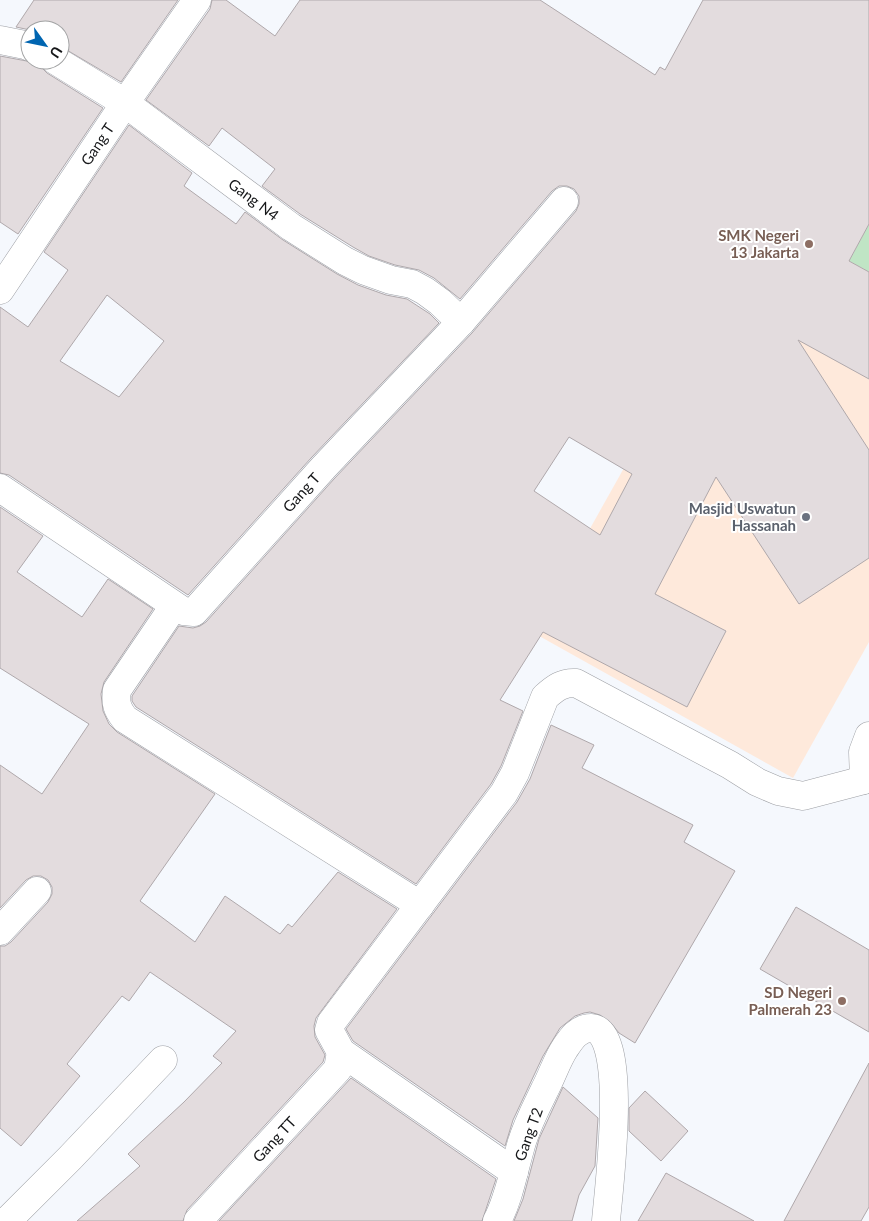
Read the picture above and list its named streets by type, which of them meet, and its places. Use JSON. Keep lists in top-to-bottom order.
{
  "streets": {
    "street": [
      "Gang T",
      "Gang N4",
      "Gang T2",
      "Gang TT"
    ]
  },
  "crossings": [
    ["Gang T", "Gang N4"]
  ],
  "places": ["SMK Negeri 13 Jakarta", "Masjid Uswatun Hassanah", "SD Negeri Palmerah 23"],
  "north": "bottom right"
}
